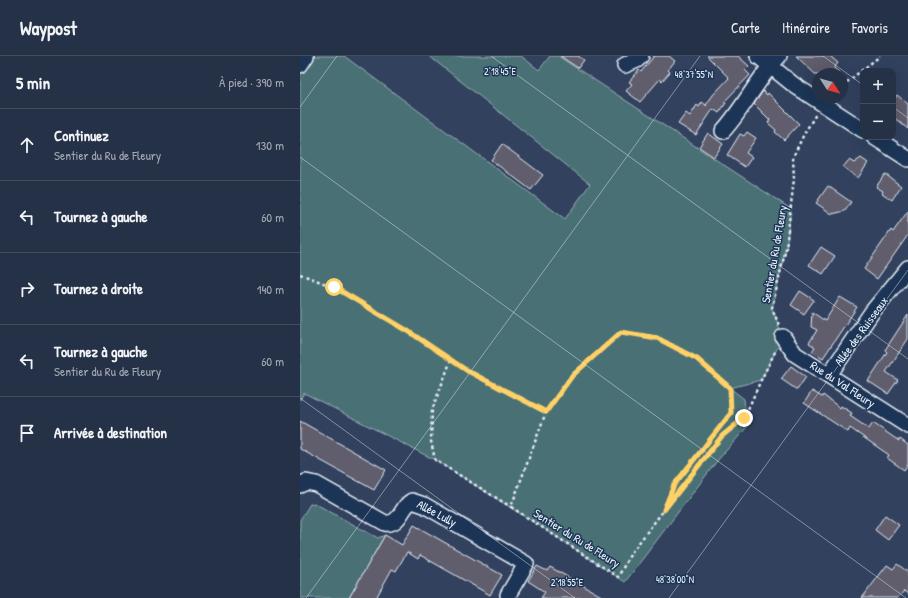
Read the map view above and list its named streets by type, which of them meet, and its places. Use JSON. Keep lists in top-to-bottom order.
{
  "streets": {
    "street": ["Allée des Ruisseaux", "Rue du Val Fleury", "Allée Lully"],
    "path": ["Sentier du Ru de Fleury"]
  },
  "crossings": [
    ["Sentier du Ru de Fleury", "Rue du Val Fleury"],
    ["Allée des Ruisseaux", "Rue du Val Fleury"]
  ],
  "north": "bottom right",
  "page": {
    "header": "Waypost",
    "nav": ["Carte", "Itinéraire", "Favoris"],
    "heading": ["5 min", "À pied · 390 m"],
    "map_buttons": ["+", "−"],
    "list": [
      ["Continuez", "Sentier du Ru de Fleury", "130 m"],
      ["Tournez à gauche", "60 m"],
      ["Tournez à droite", "140 m"],
      ["Tournez à gauche", "Sentier du Ru de Fleury", "60 m"],
      "Arrivée à destination"
    ]
  },
  "coordinates": [
    "2°18'45\"E",
    "48°37'55\"N",
    "48°38'00\"N",
    "2°18'55\"E"
  ]
}
